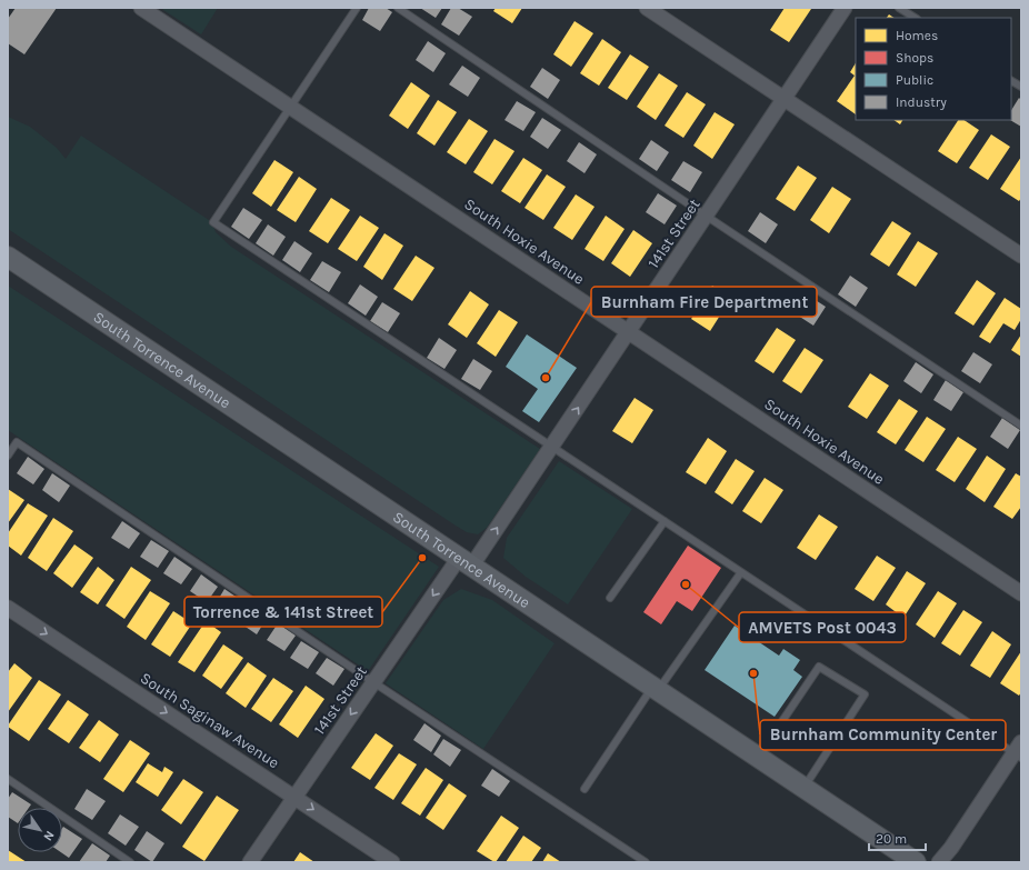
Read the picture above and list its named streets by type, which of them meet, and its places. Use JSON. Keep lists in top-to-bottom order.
{
  "streets": {
    "main road": ["South Torrence Avenue"],
    "street": ["141st Street", "South Hoxie Avenue", "South Saginaw Avenue"]
  },
  "crossings": [
    ["141st Street", "South Hoxie Avenue"],
    ["141st Street", "South Torrence Avenue"],
    ["141st Street", "South Saginaw Avenue"]
  ],
  "one_way": ["South Saginaw Avenue"],
  "places": [
    "Burnham Fire Department",
    "Torrence & 141st Street",
    "AMVETS Post 0043",
    "Burnham Community Center"
  ],
  "legend": [
    "Homes",
    "Shops",
    "Public",
    "Industry"
  ],
  "scale_bar": "20 m",
  "north": "bottom right"
}
